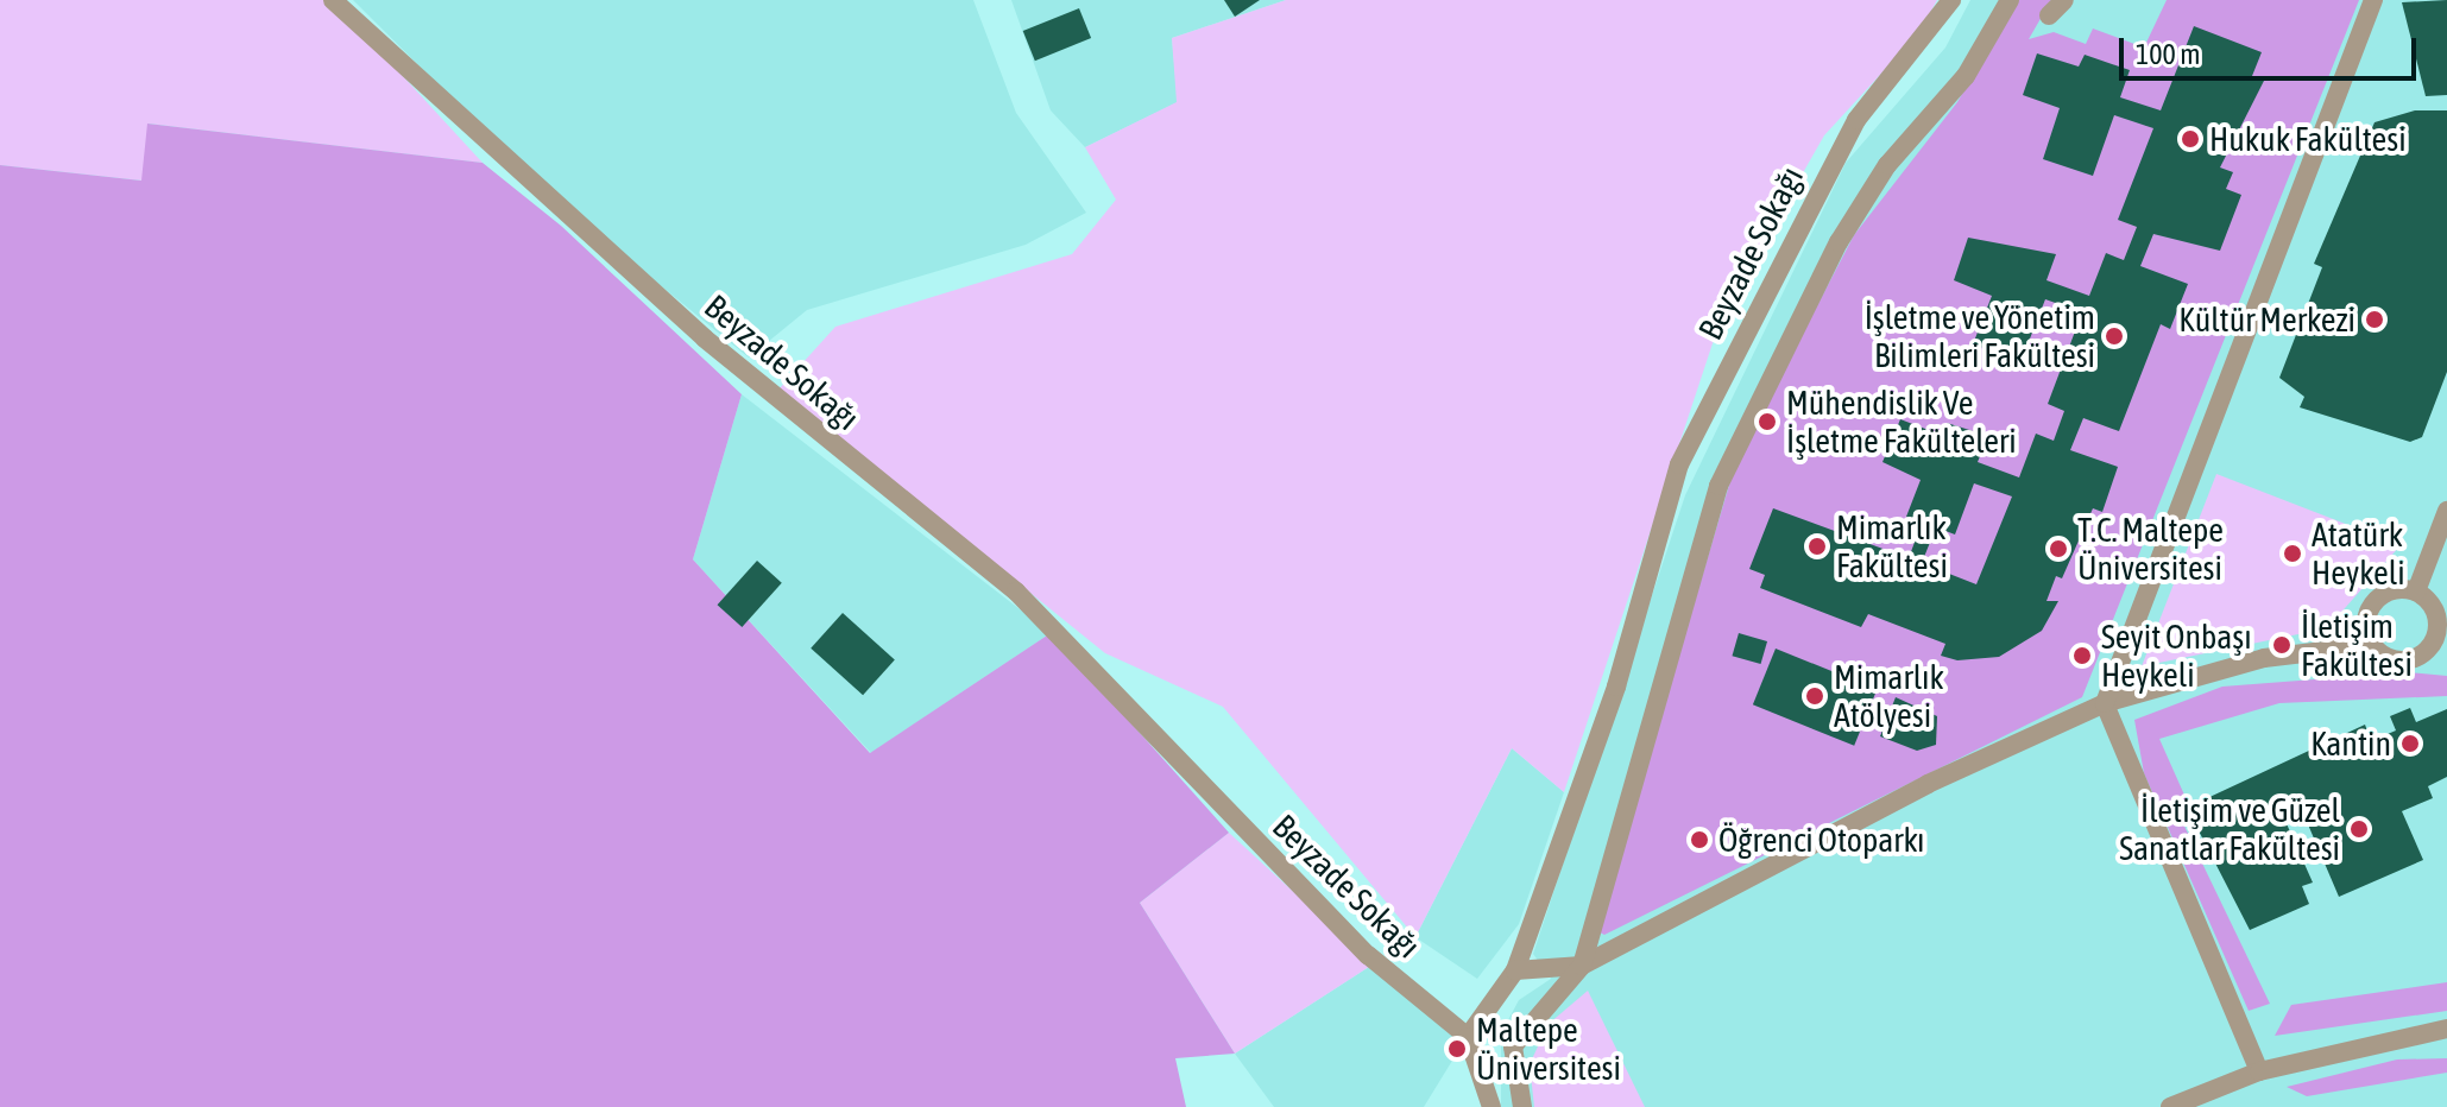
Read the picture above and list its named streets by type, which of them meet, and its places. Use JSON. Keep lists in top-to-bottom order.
{
  "streets": {
    "street": ["Beyzade Sokağı"]
  },
  "places": [
    "Hukuk Fakültesi",
    "Kültür Merkezi",
    "İşletme ve Yönetim Bilimleri Fakültesi",
    "Mühendislik Ve İşletme Fakülteleri",
    "Mimarlık Fakültesi",
    "T.C. Maltepe Üniversitesi",
    "Atatürk Heykeli",
    "İletişim Fakültesi",
    "Seyit Onbaşı Heykeli",
    "Mimarlık Atölyesi",
    "Kantin",
    "İletişim ve Güzel Sanatlar Fakültesi",
    "Öğrenci Otoparkı",
    "Maltepe Üniversitesi"
  ],
  "scale_bar": "100 m"
}
